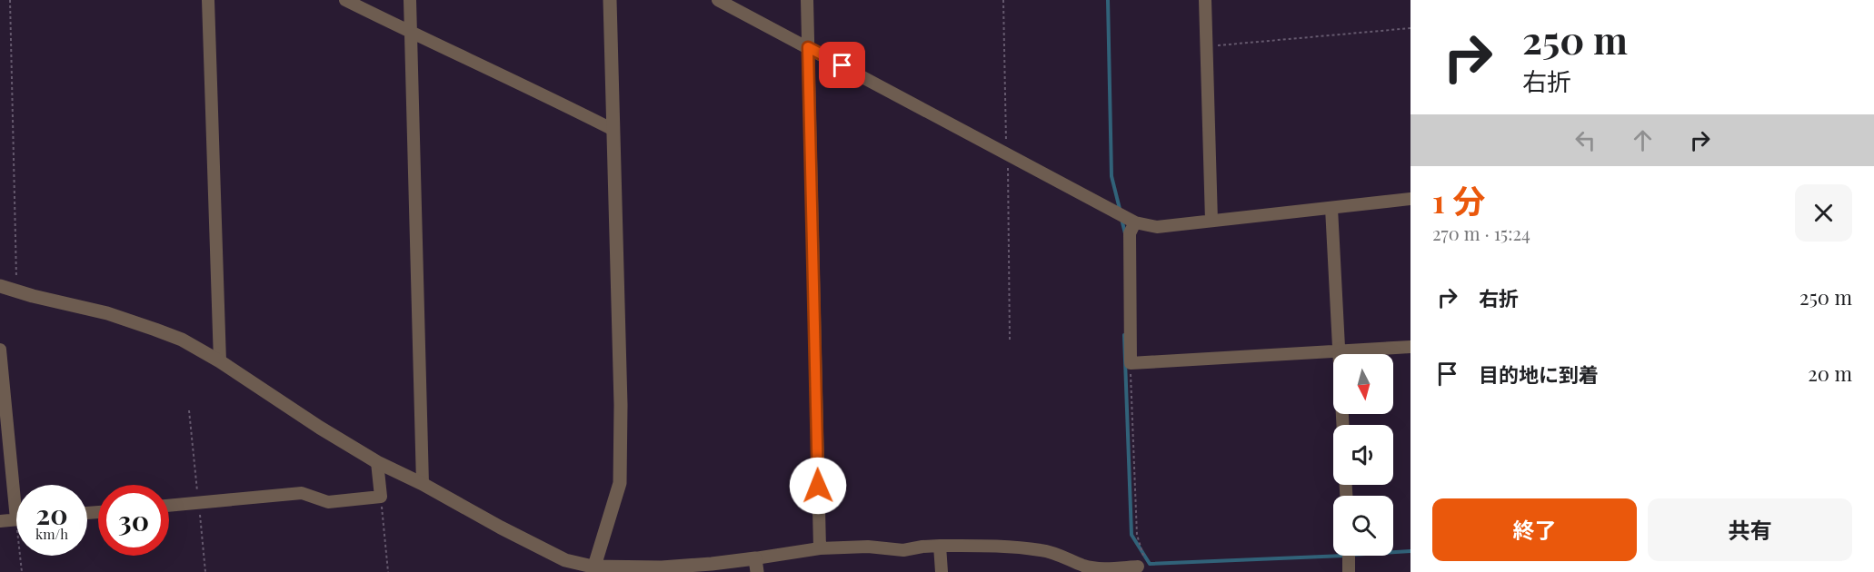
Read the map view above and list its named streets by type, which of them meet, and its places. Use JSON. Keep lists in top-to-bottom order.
{
  "north": "bottom",
  "page": {
    "turn": ["250 m", "右折"],
    "heading": ["1 分", "270 m · 15:24"],
    "list": [
      {
        "name": "右折",
        "value": "250 m"
      },
      {
        "name": "目的地に到着",
        "value": "20 m"
      }
    ],
    "speed": "20 km/h",
    "limit": "30",
    "buttons": ["終了", "共有"]
  }
}
